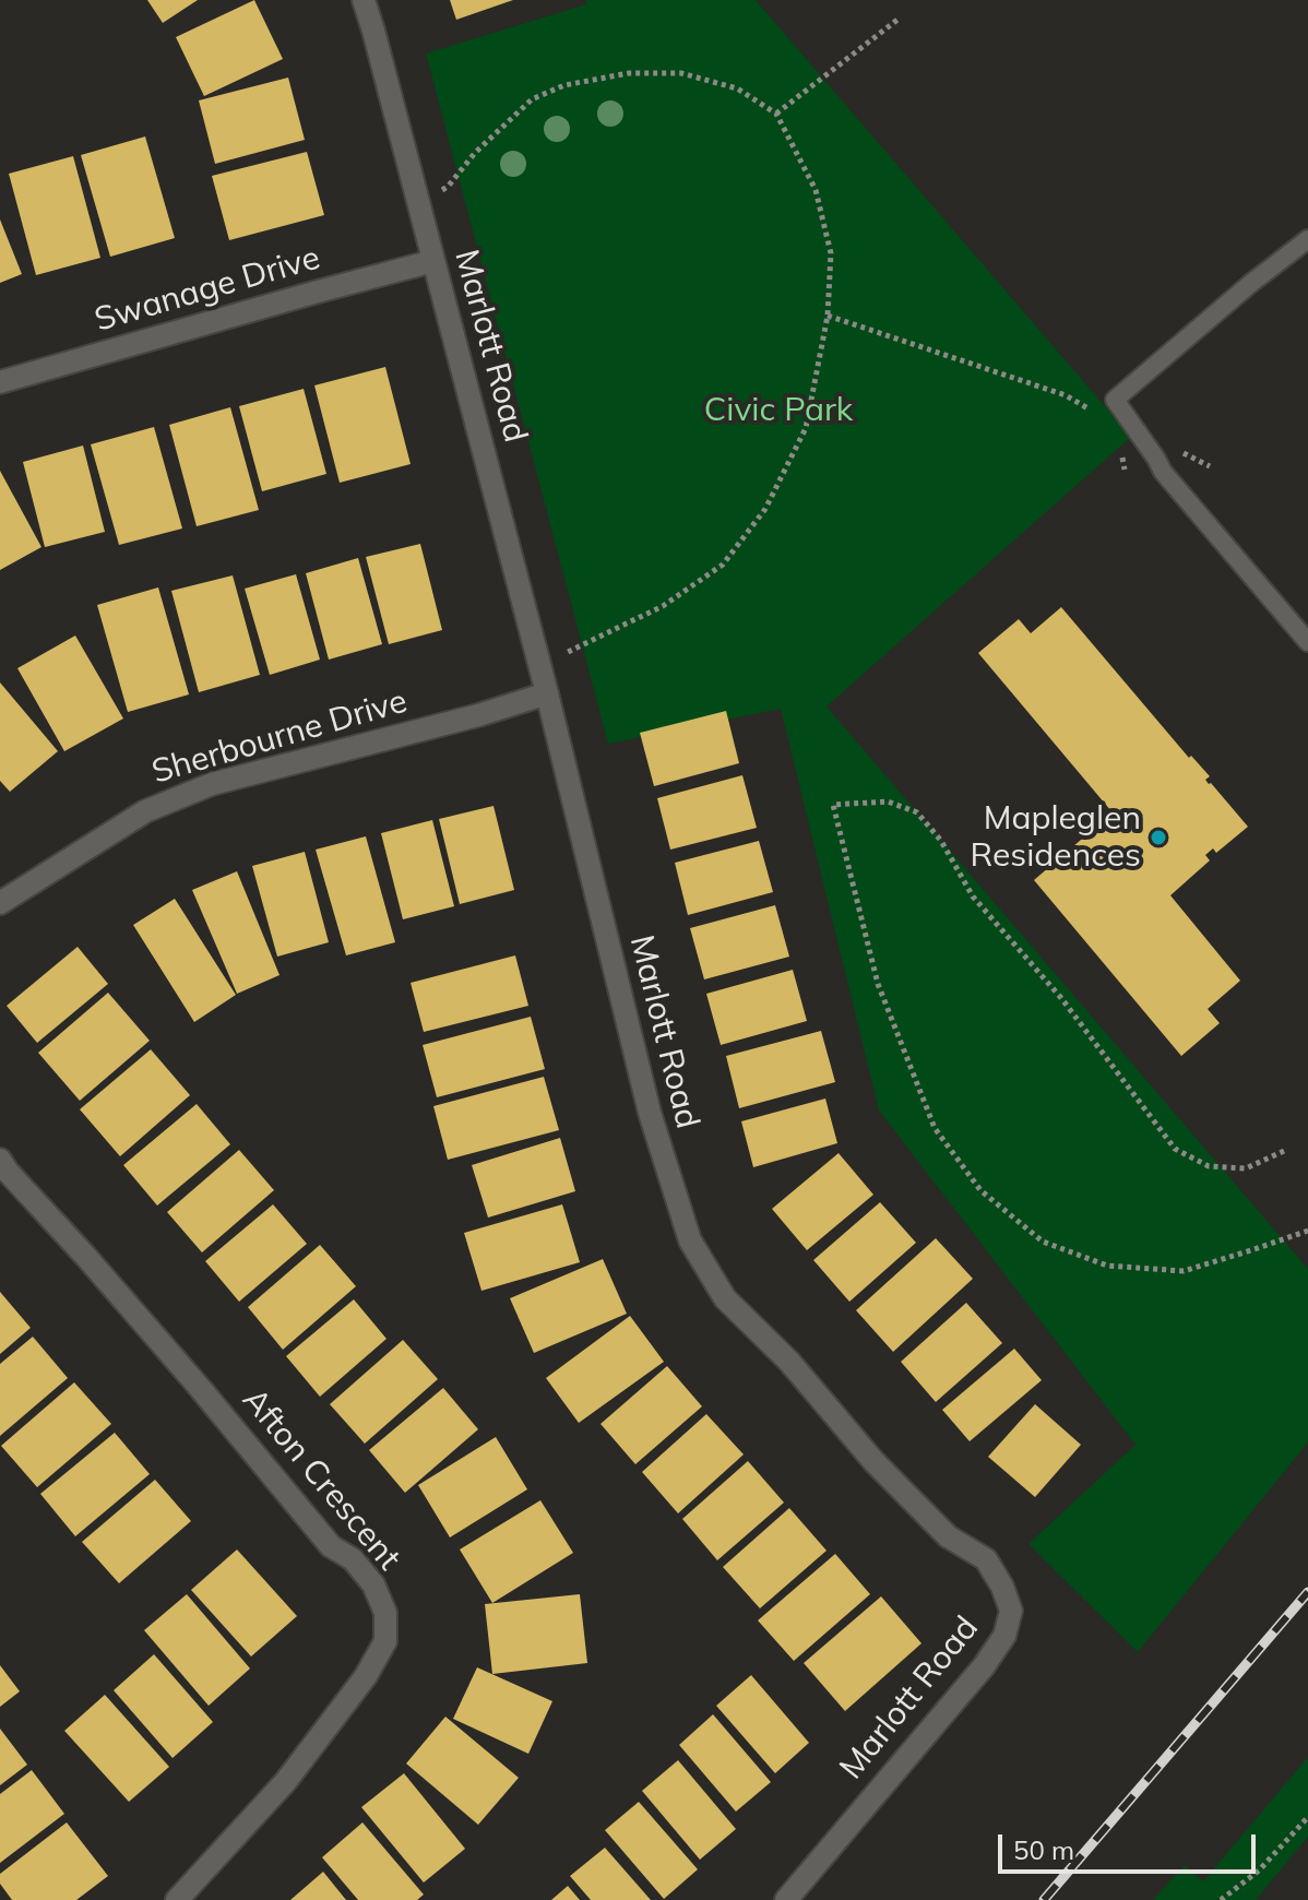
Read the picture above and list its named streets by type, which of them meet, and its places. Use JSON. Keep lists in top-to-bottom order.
{
  "streets": {
    "street": [
      "Swanage Drive",
      "Marlott Road",
      "Sherbourne Drive",
      "Afton Crescent"
    ]
  },
  "crossings": [
    ["Swanage Drive", "Marlott Road"],
    ["Marlott Road", "Sherbourne Drive"]
  ],
  "parks": ["Civic Park"],
  "places": ["Mapleglen Residences"],
  "scale_bar": "50 m"
}
